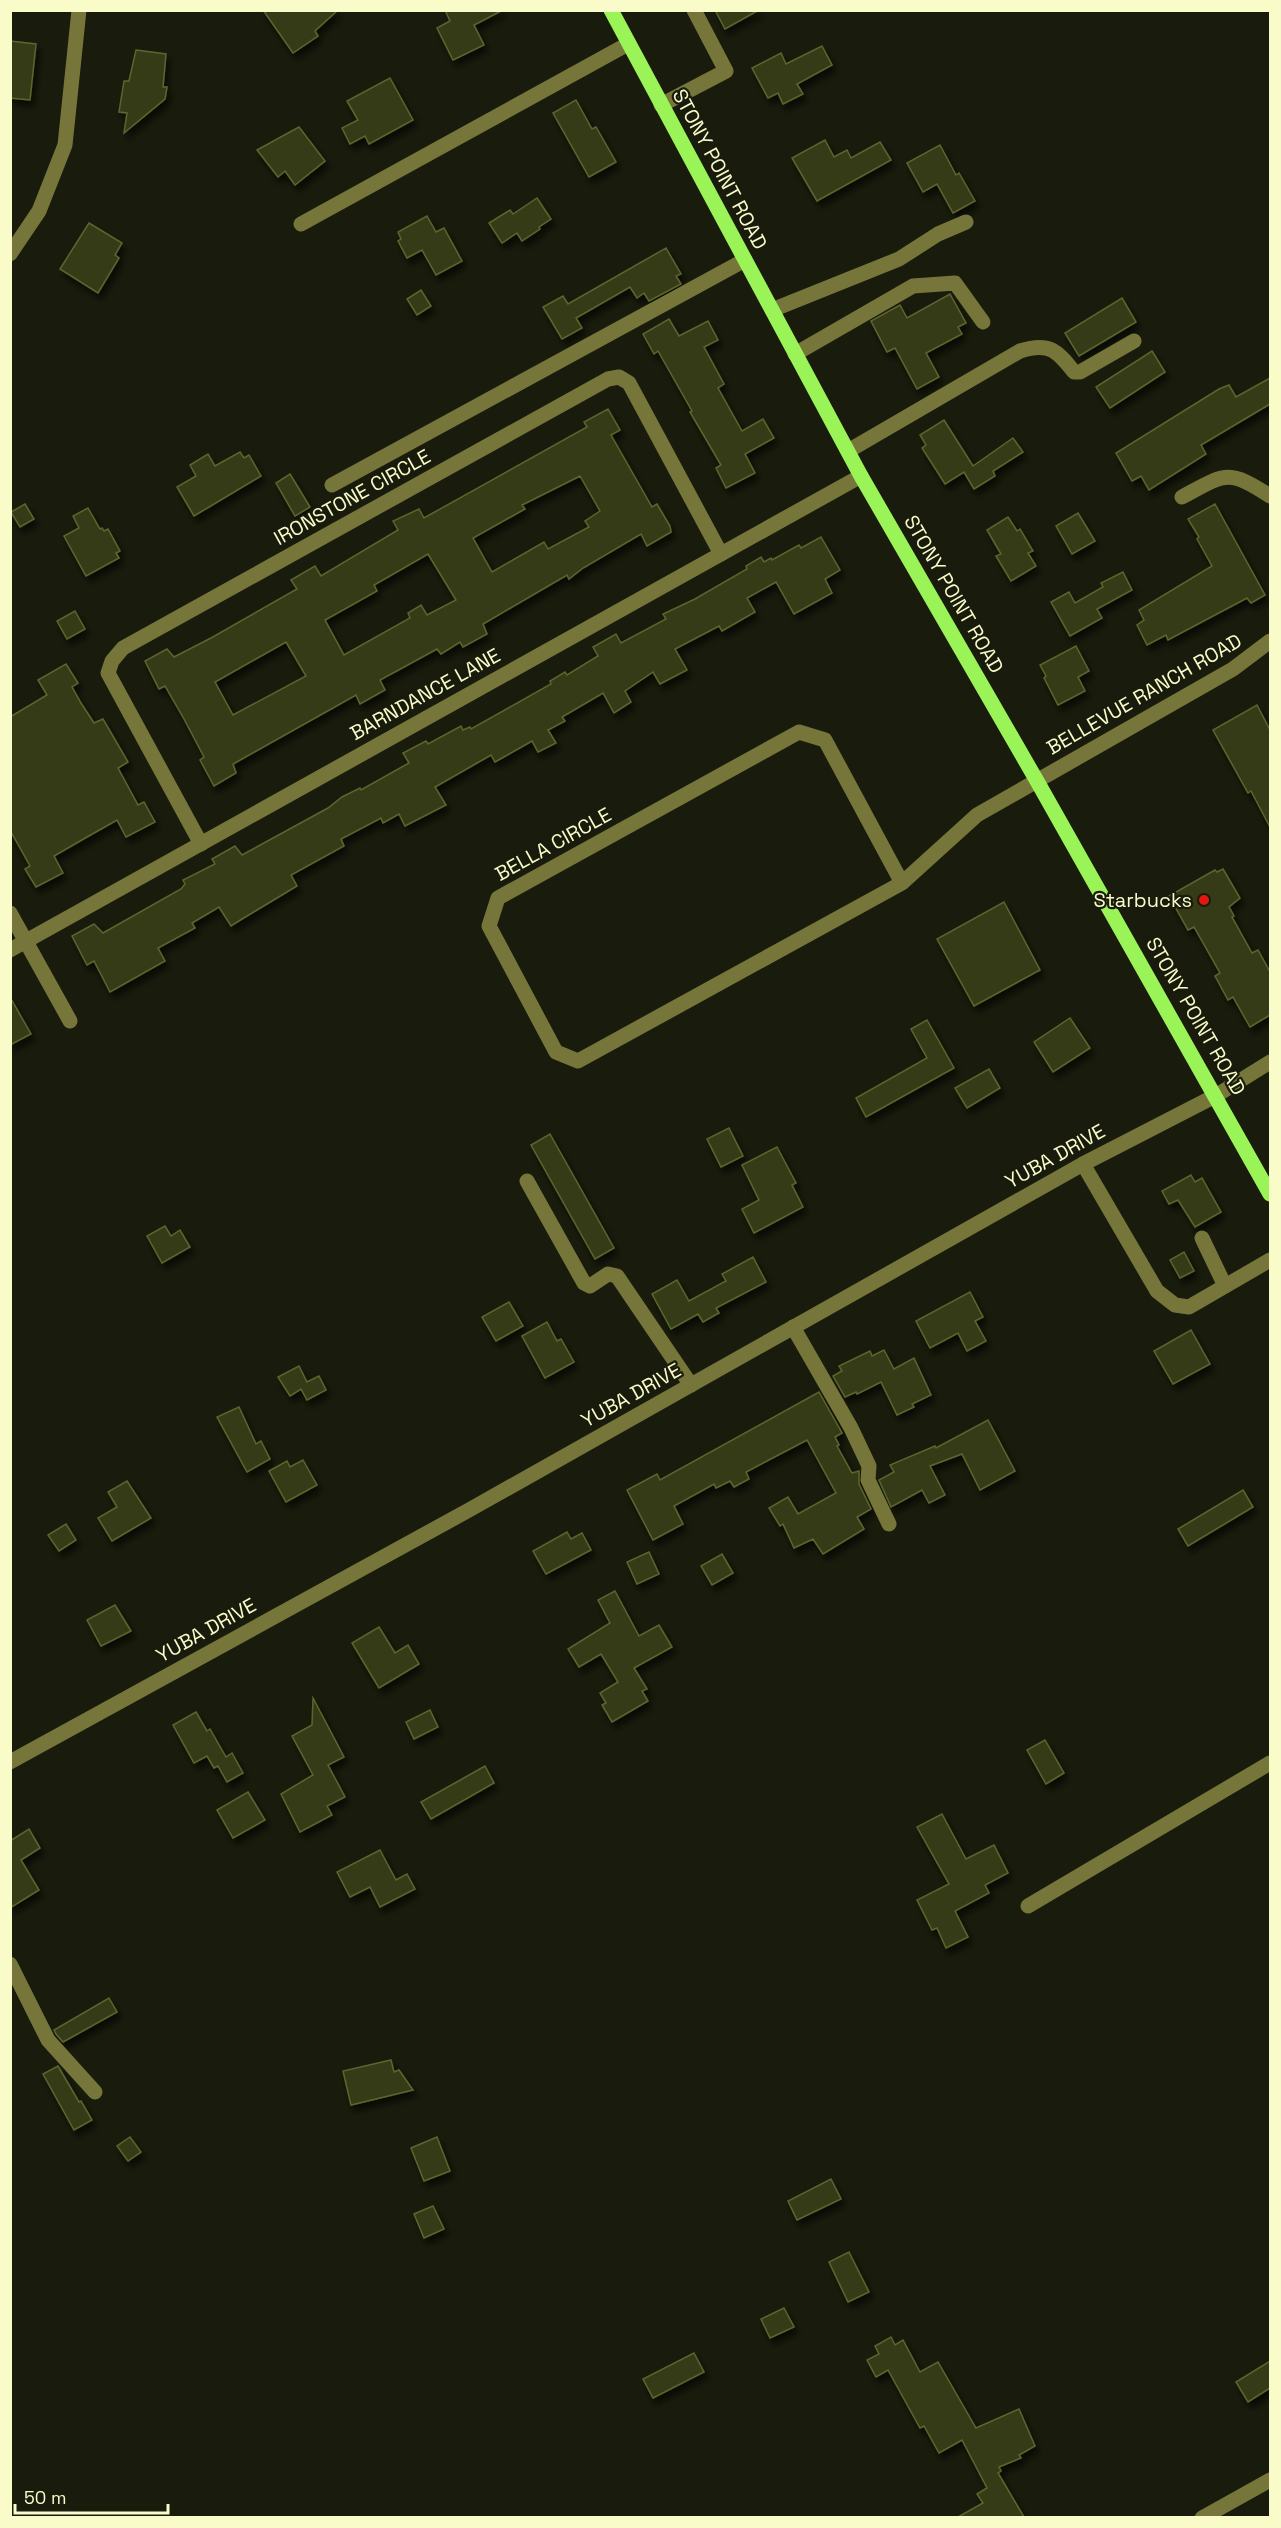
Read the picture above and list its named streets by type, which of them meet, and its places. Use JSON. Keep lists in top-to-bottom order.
{
  "streets": {
    "main road": ["STONY POINT ROAD"],
    "street": [
      "IRONSTONE CIRCLE",
      "BARNDANCE LANE",
      "BELLEVUE RANCH ROAD",
      "BELLA CIRCLE",
      "YUBA DRIVE"
    ]
  },
  "crossings": [
    ["STONY POINT ROAD", "BARNDANCE LANE"],
    ["STONY POINT ROAD", "BELLEVUE RANCH ROAD"],
    ["STONY POINT ROAD", "BELLA CIRCLE"],
    ["STONY POINT ROAD", "YUBA DRIVE"],
    ["IRONSTONE CIRCLE", "BARNDANCE LANE"],
    ["BELLEVUE RANCH ROAD", "BELLA CIRCLE"]
  ],
  "places": ["Starbucks"],
  "scale_bar": "50 m"
}
